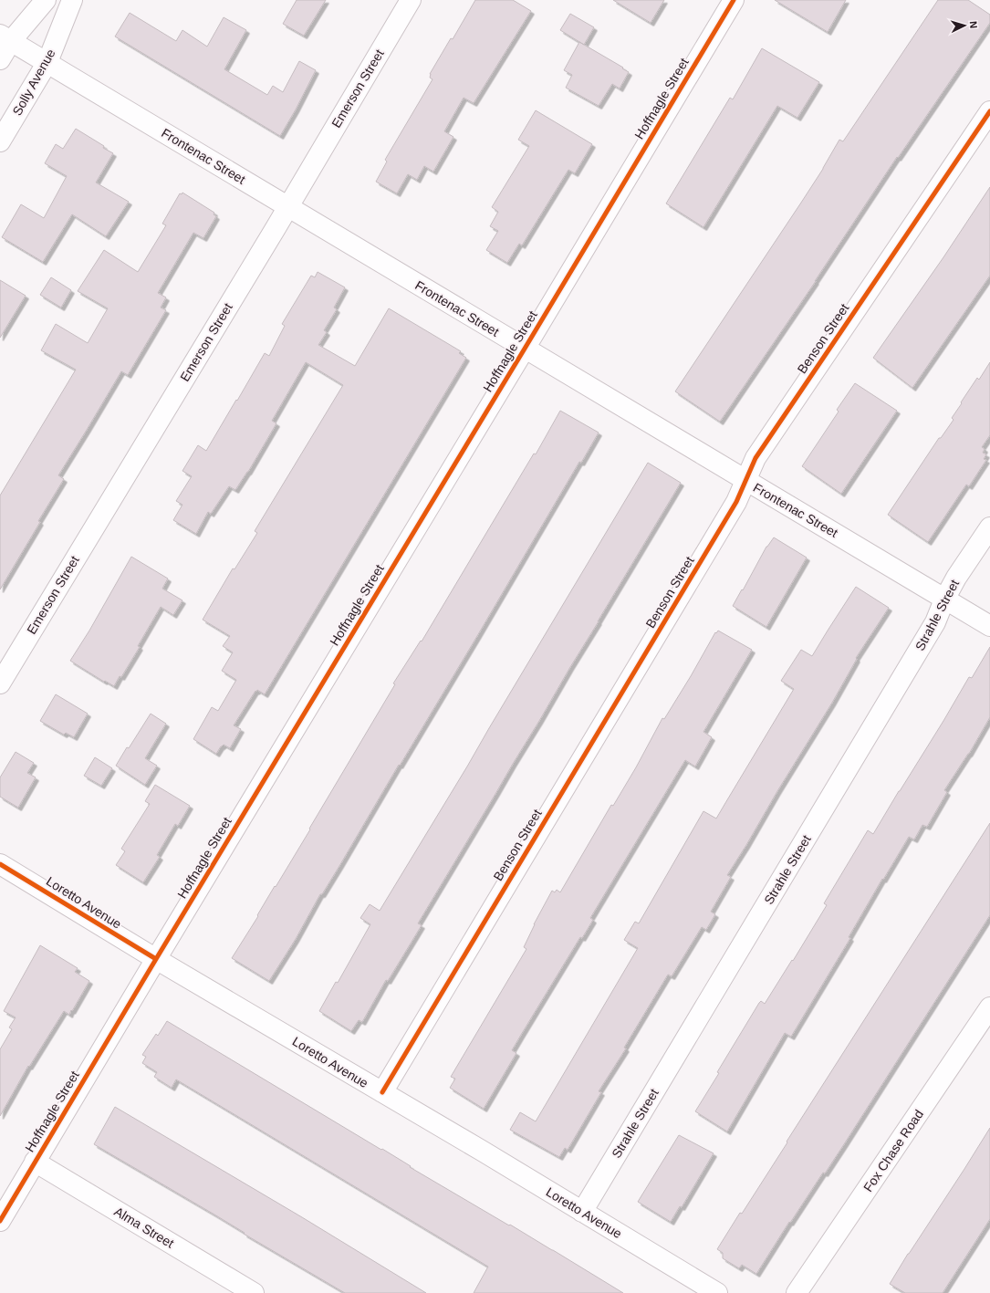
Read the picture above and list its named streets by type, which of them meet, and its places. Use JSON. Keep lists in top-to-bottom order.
{
  "streets": {
    "street": [
      "Solly Avenue",
      "Emerson Street",
      "Hoffnagle Street",
      "Frontenac Street",
      "Benson Street",
      "Strahle Street",
      "Loretto Avenue",
      "Fox Chase Road",
      "Alma Street"
    ]
  },
  "crossings": [
    ["Solly Avenue", "Frontenac Street"],
    ["Emerson Street", "Frontenac Street"],
    ["Hoffnagle Street", "Frontenac Street"],
    ["Hoffnagle Street", "Loretto Avenue"],
    ["Hoffnagle Street", "Alma Street"],
    ["Frontenac Street", "Benson Street"],
    ["Frontenac Street", "Strahle Street"],
    ["Benson Street", "Loretto Avenue"],
    ["Strahle Street", "Loretto Avenue"]
  ],
  "north": "right"
}
